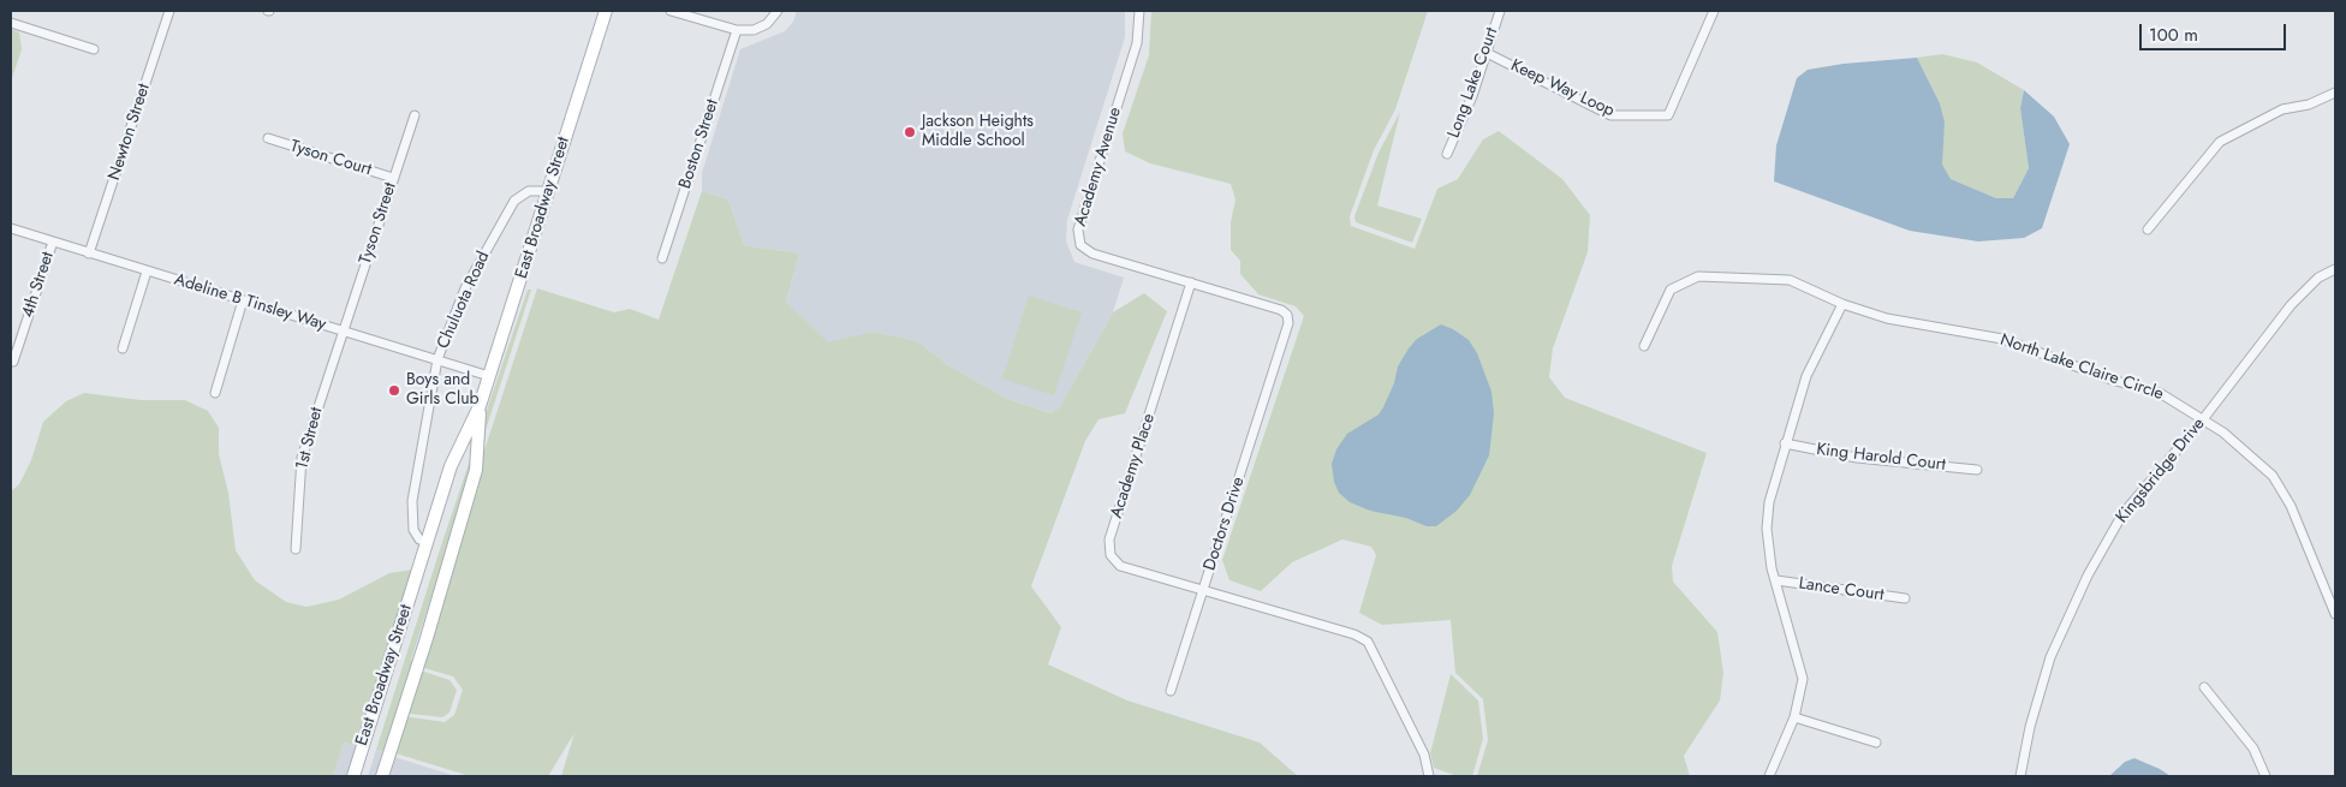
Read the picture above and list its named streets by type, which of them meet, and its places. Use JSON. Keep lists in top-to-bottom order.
{
  "streets": {
    "main road": ["East Broadway Street"],
    "street": [
      "Long Lake Court",
      "Keep Way Loop",
      "Newton Street",
      "Boston Street",
      "Tyson Court",
      "Academy Avenue",
      "Tyson Street",
      "4th Street",
      "Chuluota Road",
      "Adeline B Tinsley Way",
      "North Lake Claire Circle",
      "1st Street",
      "King Harold Court",
      "Academy Place",
      "Kingsbridge Drive",
      "Doctors Drive",
      "Lance Court"
    ]
  },
  "crossings": [
    ["Long Lake Court", "Keep Way Loop"],
    ["Newton Street", "Adeline B Tinsley Way"],
    ["Tyson Court", "Tyson Street"],
    ["Academy Avenue", "Academy Place"],
    ["Academy Avenue", "Doctors Drive"],
    ["East Broadway Street", "Chuluota Road"],
    ["East Broadway Street", "Adeline B Tinsley Way"],
    ["Tyson Street", "Adeline B Tinsley Way"],
    ["Tyson Street", "1st Street"],
    ["4th Street", "Adeline B Tinsley Way"],
    ["Chuluota Road", "Adeline B Tinsley Way"],
    ["Adeline B Tinsley Way", "1st Street"],
    ["North Lake Claire Circle", "Kingsbridge Drive"],
    ["Academy Place", "Doctors Drive"]
  ],
  "places": ["Jackson Heights Middle School", "Boys and Girls Club"],
  "scale_bar": "100 m"
}
